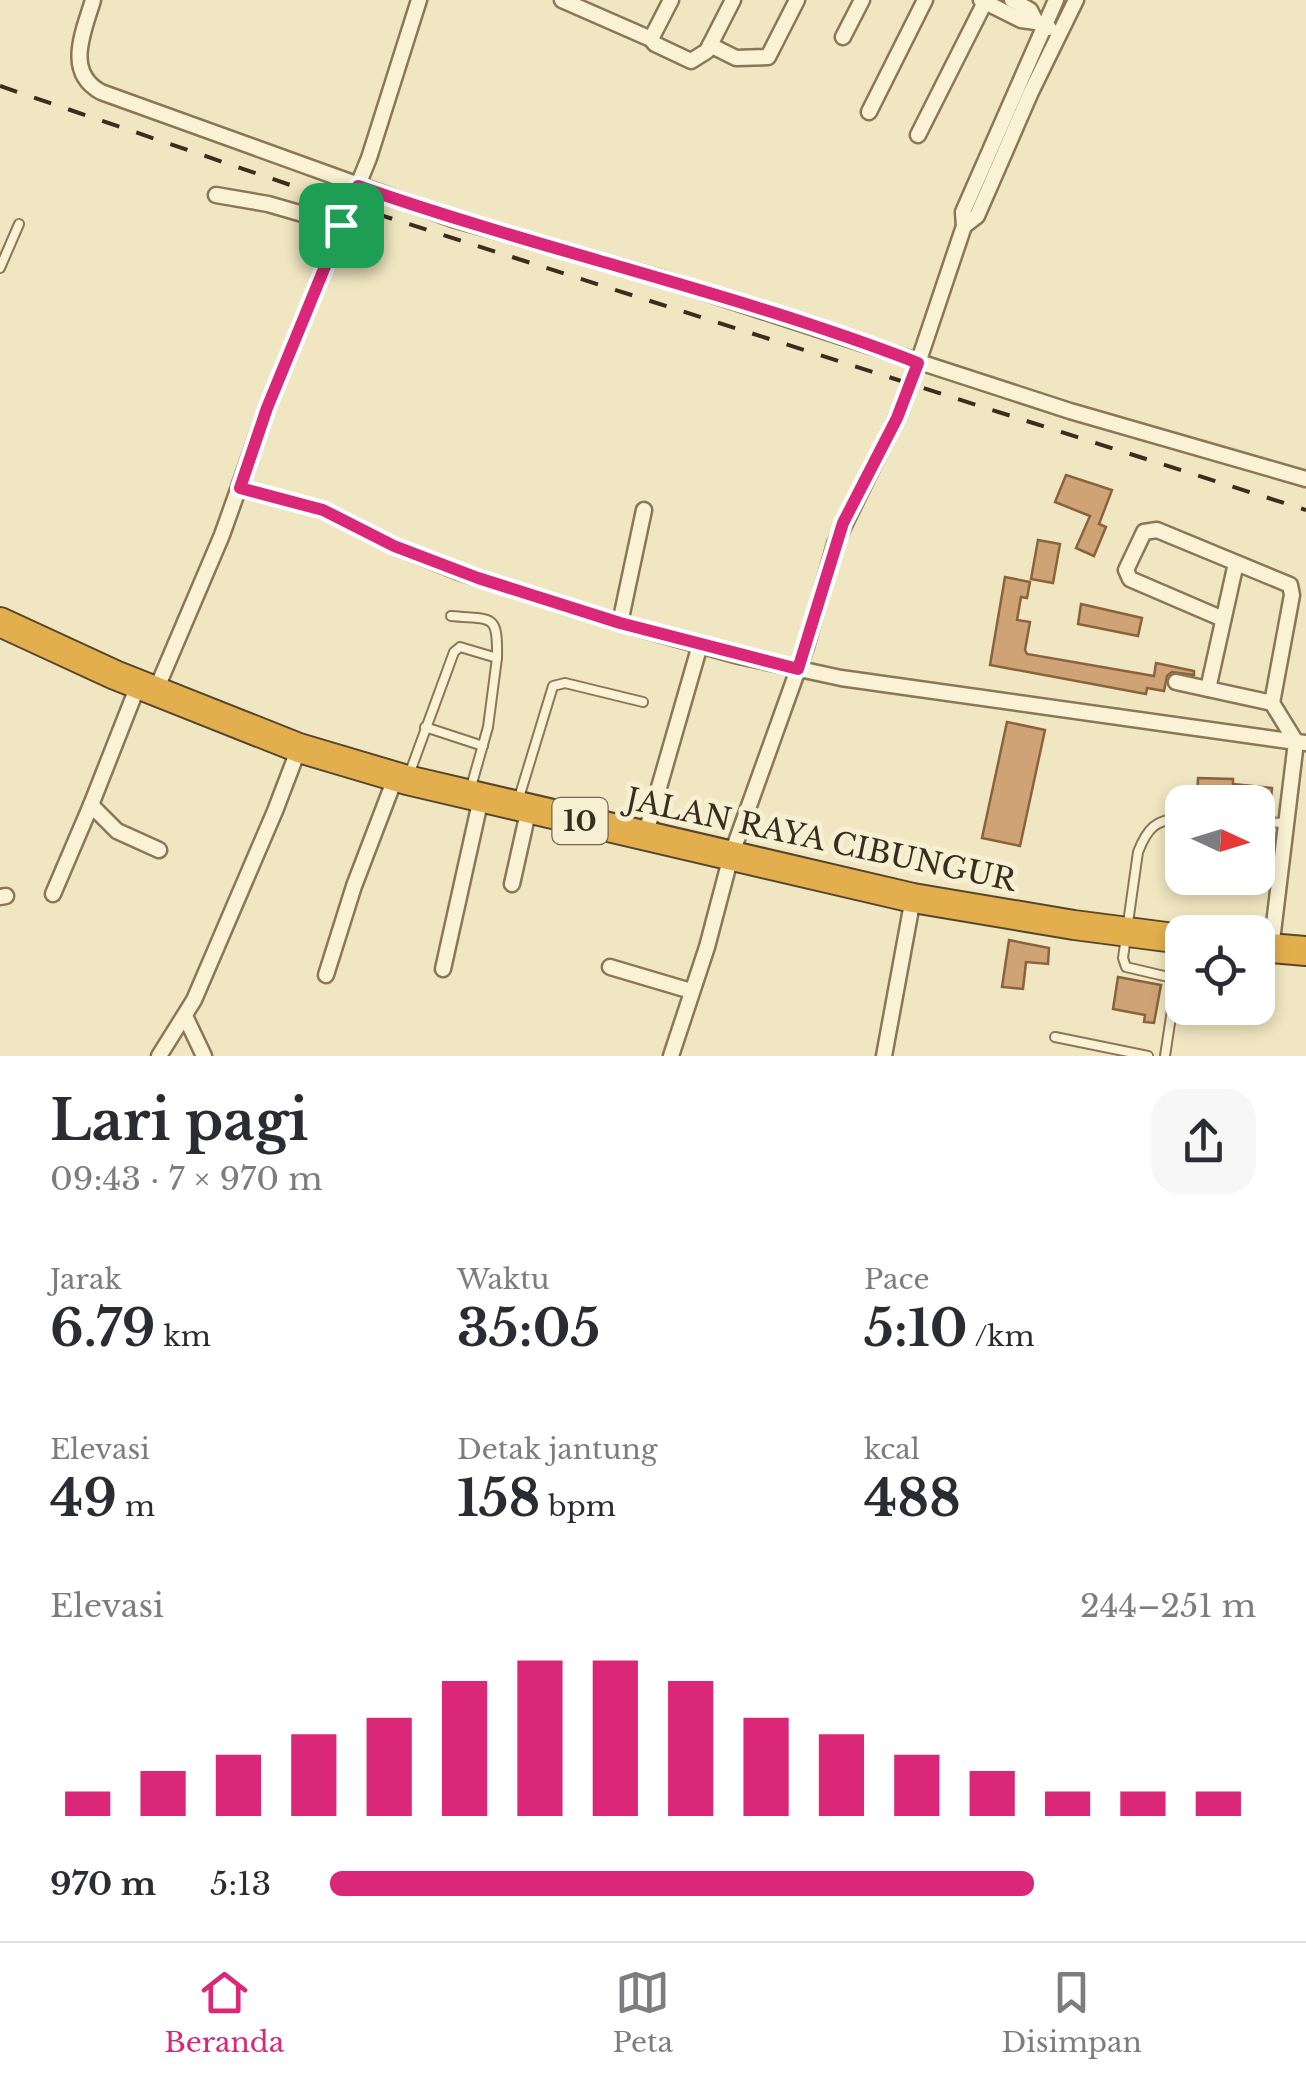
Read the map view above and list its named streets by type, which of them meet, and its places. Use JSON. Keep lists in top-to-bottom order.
{
  "streets": {
    "highway": ["10", "JALAN RAYA CIBUNGUR"]
  },
  "north": "right",
  "page": {
    "heading": ["Lari pagi", "09:43 · 7 × 970 m"],
    "stats": [
      ["Jarak", "6.79 km"],
      ["Waktu", "35:05"],
      ["Pace", "5:10 /km"],
      ["Elevasi", "49 m"],
      ["Detak jantung", "158 bpm"],
      ["kcal", "488"]
    ],
    "chart": ["Elevasi", "244–251 m"],
    "list": [
      {
        "name": "970 m",
        "note": "5:13"
      }
    ],
    "tabs": ["Beranda", "Peta", "Disimpan"]
  }
}
